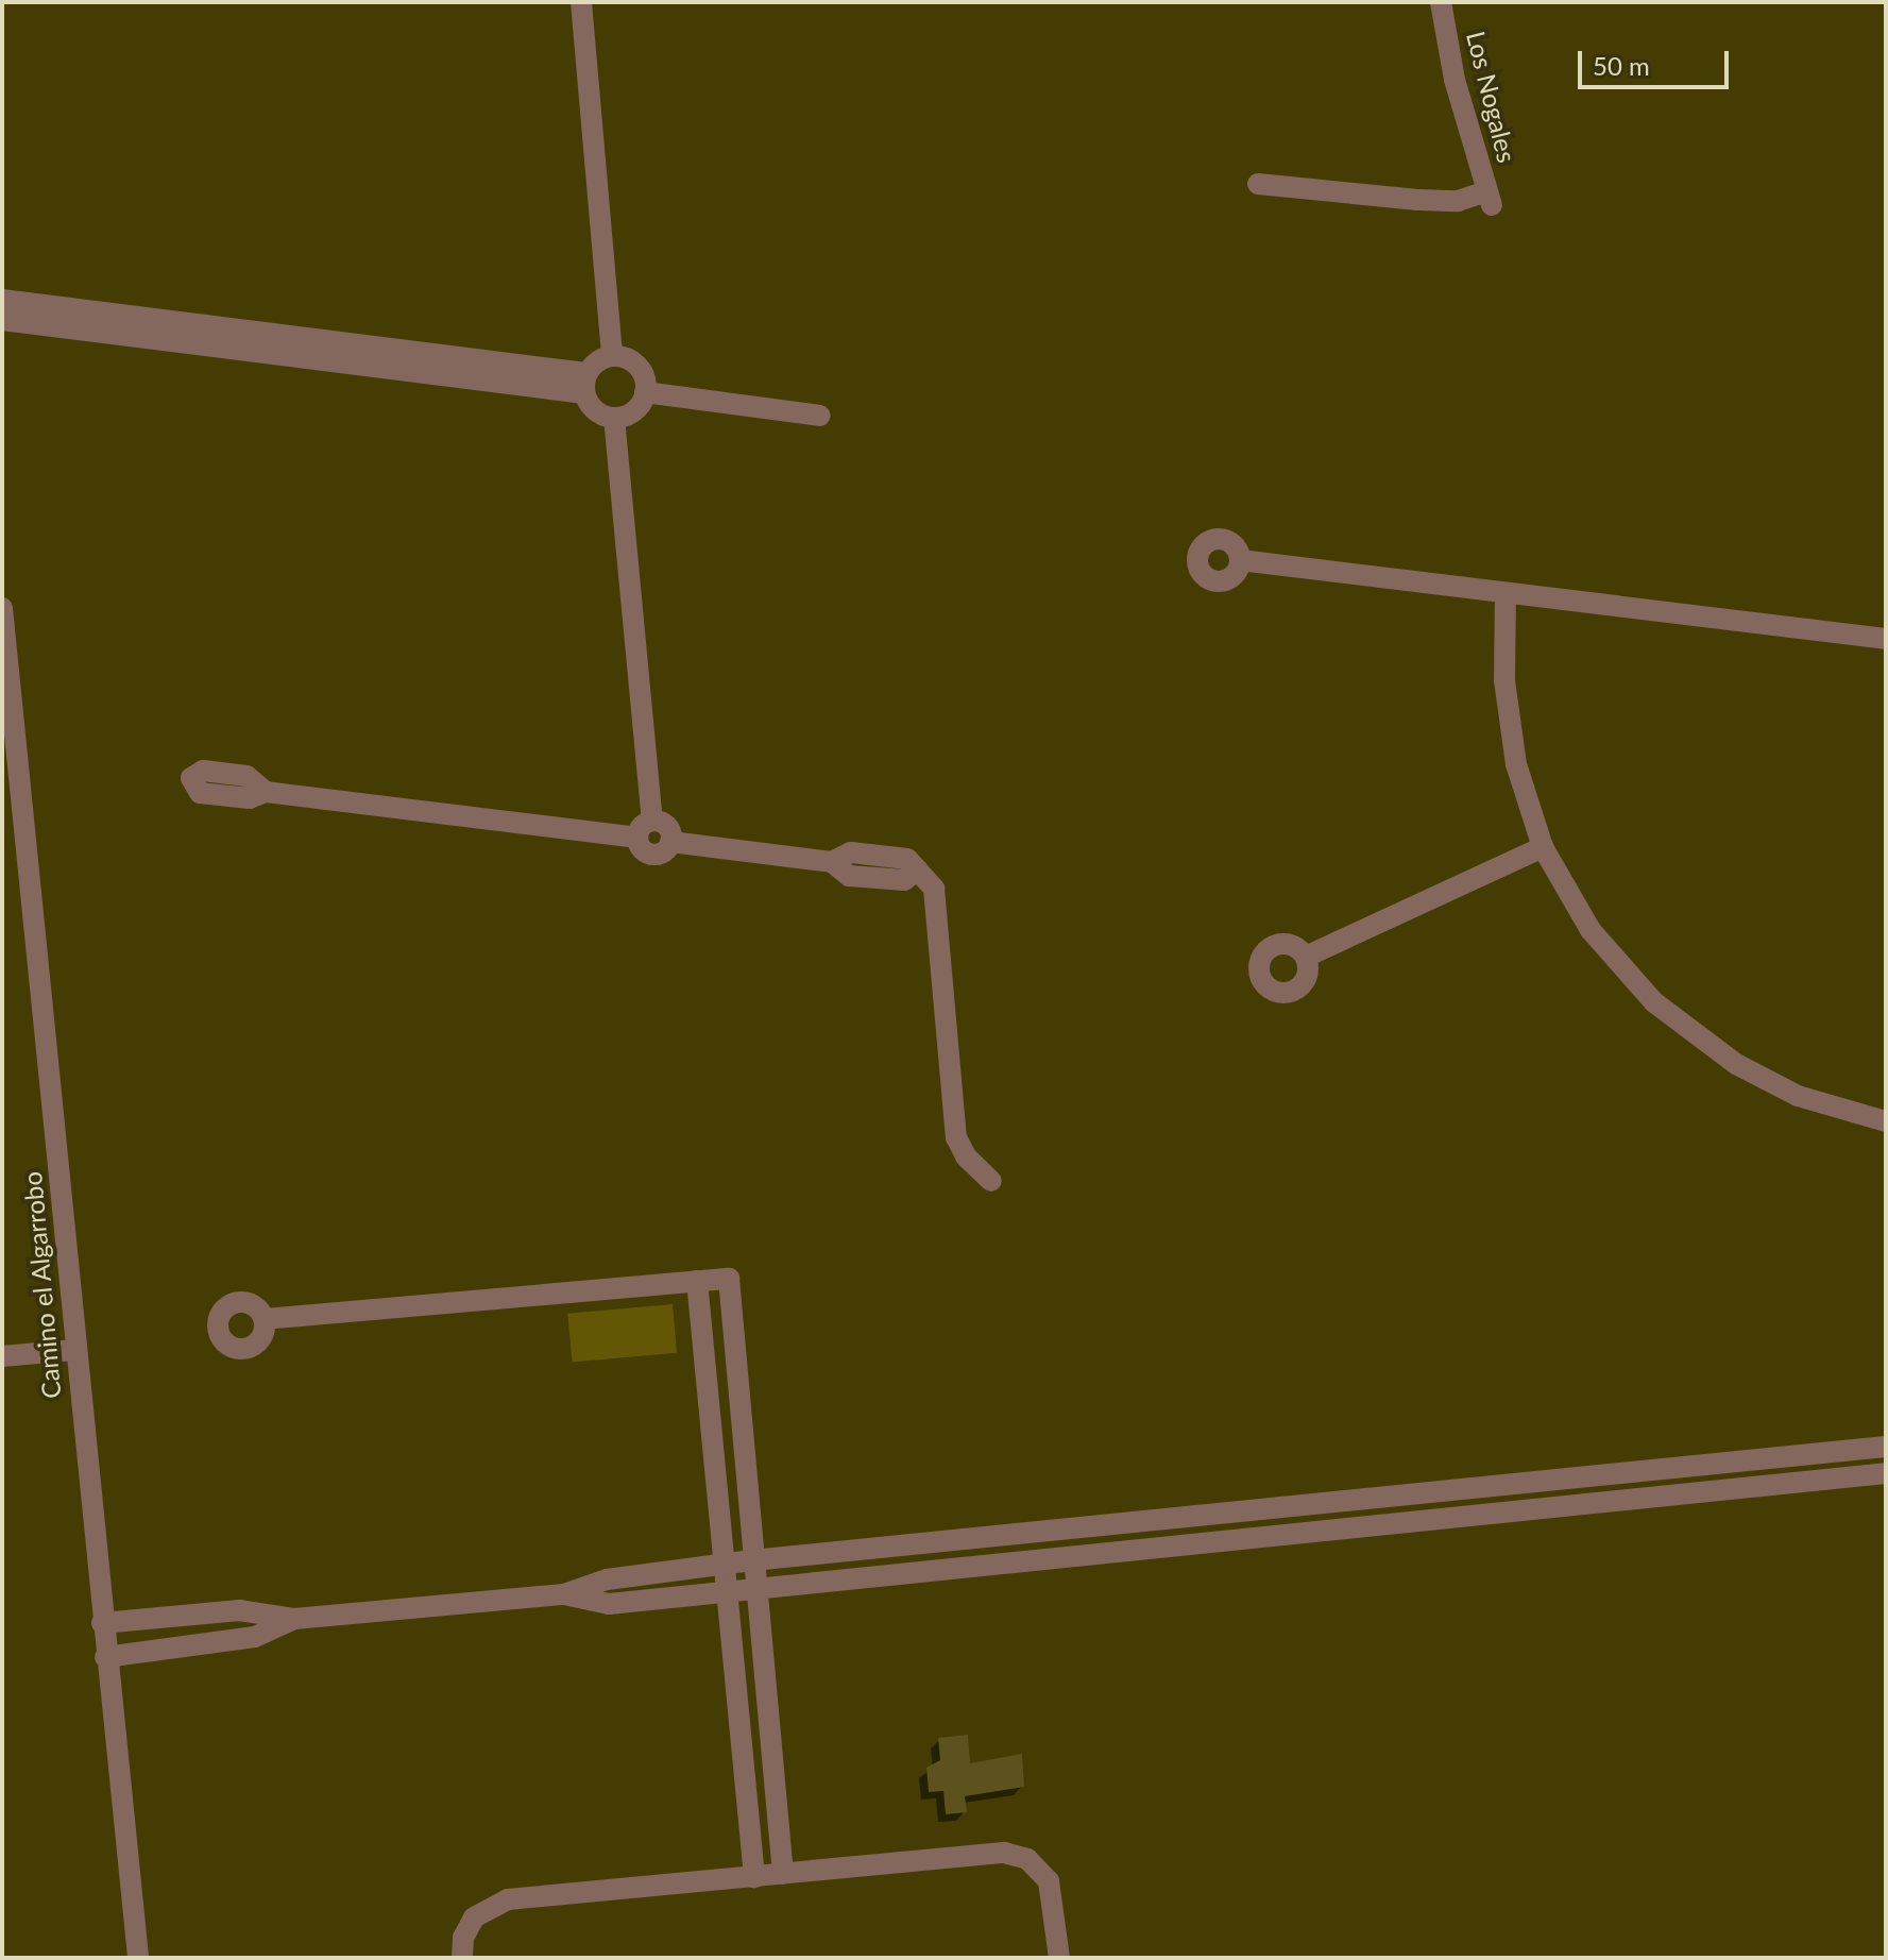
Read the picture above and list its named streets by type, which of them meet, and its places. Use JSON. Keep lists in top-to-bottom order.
{
  "streets": {
    "street": ["Los Nogales", "Camino el Algarrobo"]
  },
  "scale_bar": "50 m"
}
